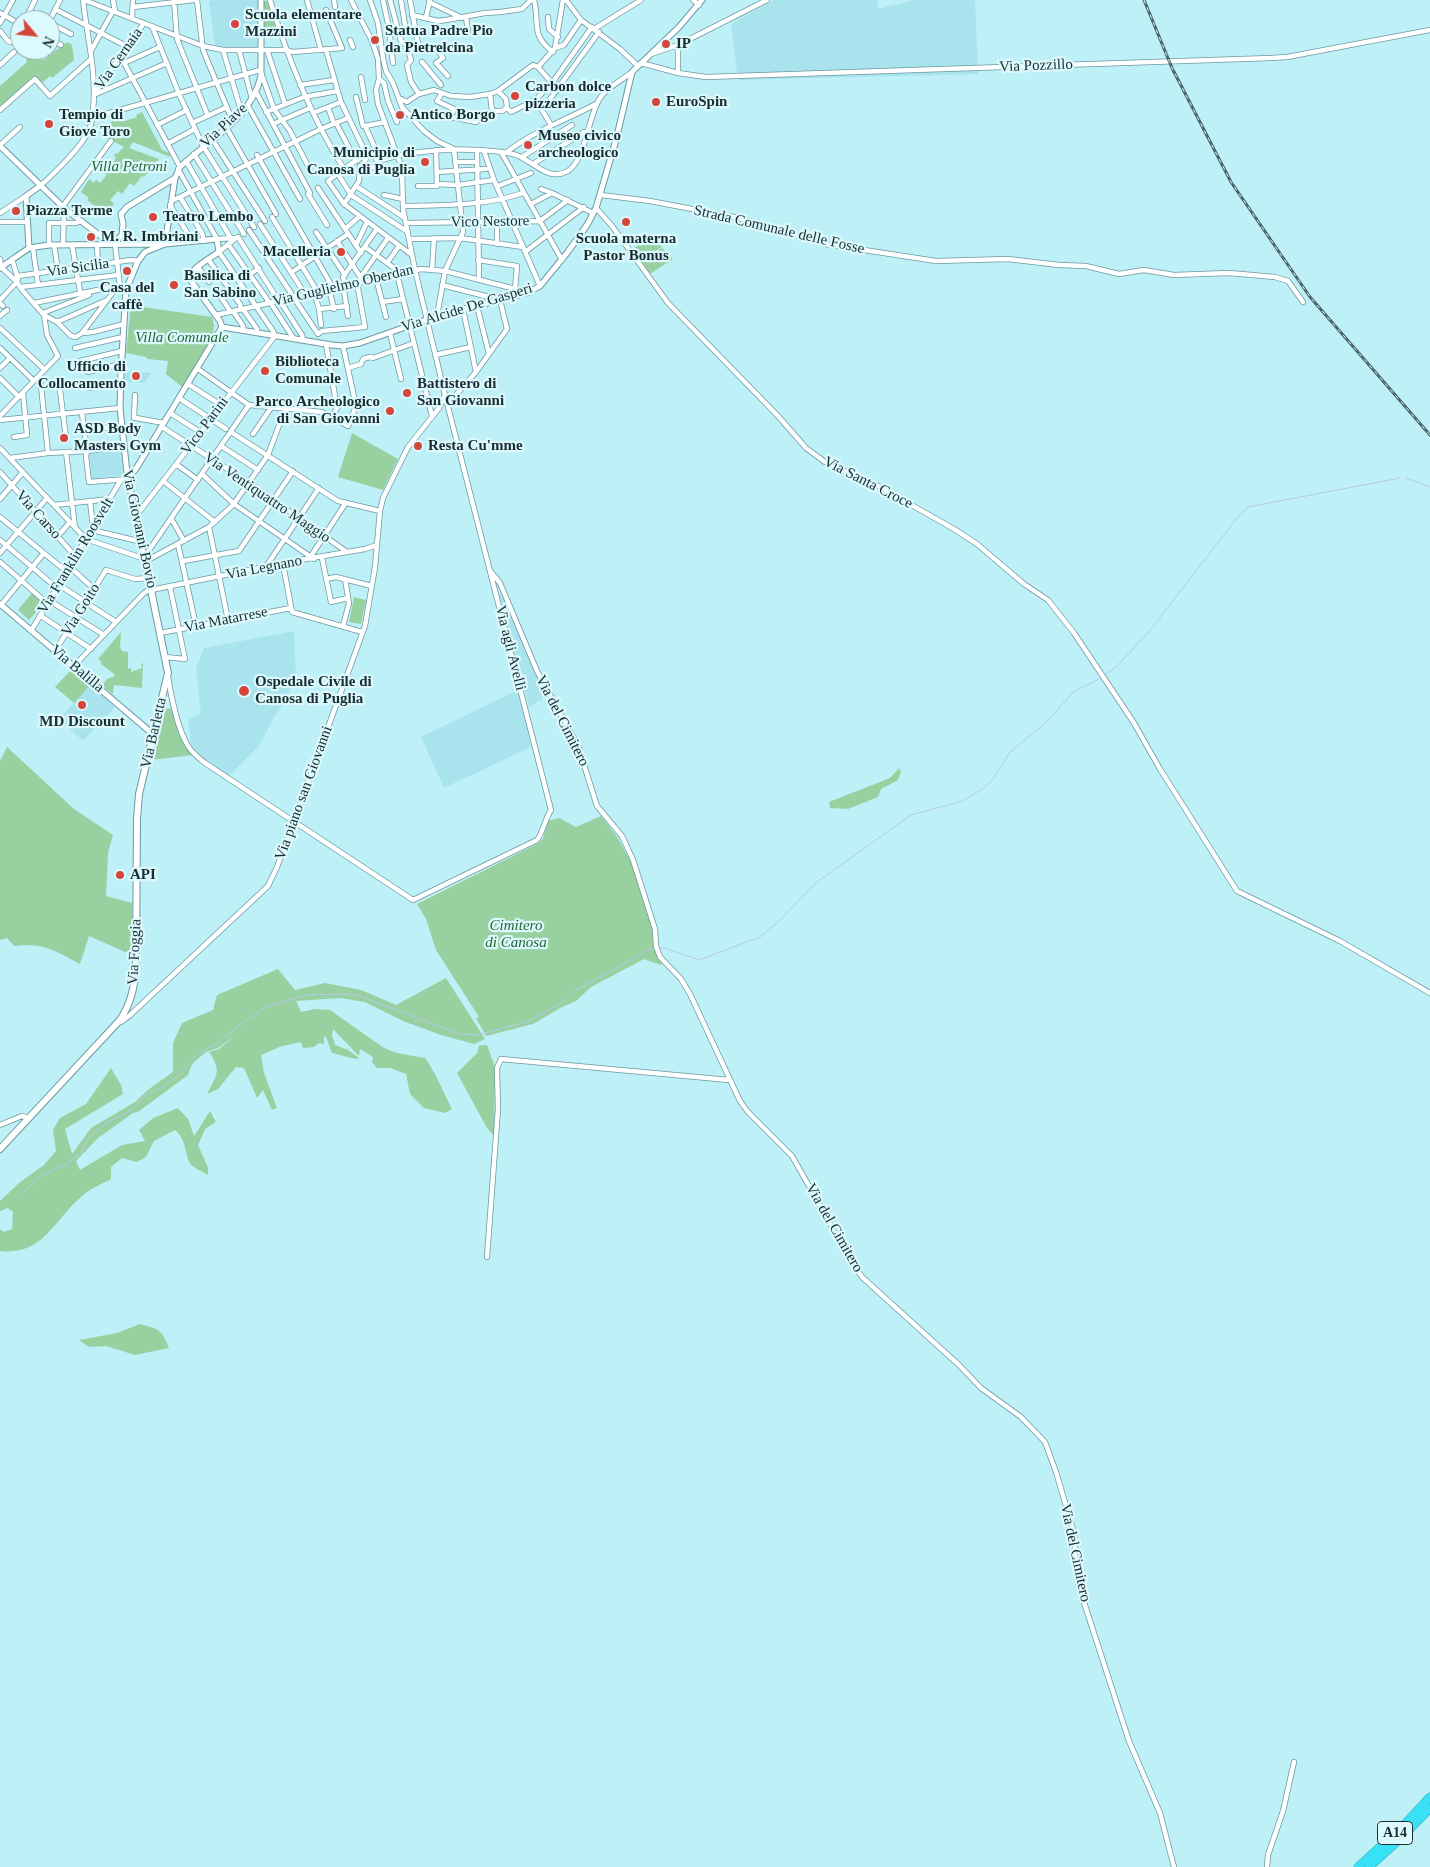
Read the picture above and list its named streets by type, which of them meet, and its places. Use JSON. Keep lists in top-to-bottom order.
{
  "streets": {
    "highway": ["A14"],
    "main road": ["Via Giovanni Bovio", "Via Barletta", "Via Foggia"],
    "street": [
      "Via Cernaia",
      "Via Pozzillo",
      "Via Piave",
      "Vico Nestore",
      "Strada Comunale delle Fosse",
      "Via Sicilia",
      "Via Guglielmo Oberdan",
      "Via Alcide De Gasperi",
      "Vico Parini",
      "Via Santa Croce",
      "Via Ventiquattro Maggio",
      "Via Carso",
      "Via Franklin Roosvelt",
      "Via Legnano",
      "Via Goito",
      "Via Matarrese",
      "Via agli Avelli",
      "Via Balilla",
      "Via del Cimitero",
      "Via piano san Giovanni"
    ]
  },
  "crossings": [
    ["Vico Nestore", "Via Santa Croce"],
    ["Vico Nestore", "Via agli Avelli"],
    ["Strada Comunale delle Fosse", "Via Alcide De Gasperi"],
    ["Via Sicilia", "Via Giovanni Bovio"],
    ["Via Guglielmo Oberdan", "Via Alcide De Gasperi"],
    ["Via Guglielmo Oberdan", "Via agli Avelli"],
    ["Via Alcide De Gasperi", "Vico Parini"],
    ["Via Alcide De Gasperi", "Via Santa Croce"],
    ["Via Alcide De Gasperi", "Via agli Avelli"],
    ["Vico Parini", "Via Ventiquattro Maggio"],
    ["Vico Parini", "Via Giovanni Bovio"],
    ["Via Ventiquattro Maggio", "Via Legnano"],
    ["Via Carso", "Via Franklin Roosvelt"],
    ["Via Giovanni Bovio", "Via Legnano"],
    ["Via Giovanni Bovio", "Via Goito"],
    ["Via Giovanni Bovio", "Via Matarrese"],
    ["Via Giovanni Bovio", "Via Barletta"],
    ["Via Franklin Roosvelt", "Via Balilla"],
    ["Via Legnano", "Via piano san Giovanni"],
    ["Via Goito", "Via Balilla"],
    ["Via agli Avelli", "Via del Cimitero"],
    ["Via agli Avelli", "Via piano san Giovanni"],
    ["Via Balilla", "Via Barletta"],
    ["Via Barletta", "Via Foggia"],
    ["Via piano san Giovanni", "Via Foggia"]
  ],
  "parks": ["Villa Petroni", "Villa Comunale", "Cimitero di Canosa"],
  "places": [
    "Scuola elementare Mazzini",
    "Statua Padre Pio da Pietrelcina",
    "IP",
    "Carbon dolce pizzeria",
    "EuroSpin",
    "Antico Borgo",
    "Tempio di Giove Toro",
    "Museo civico archeologico",
    "Municipio di Canosa di Puglia",
    "Piazza Terme",
    "Teatro Lembo",
    "Scuola materna Pastor Bonus",
    "M. R. Imbriani",
    "Macelleria",
    "Casa del caffè",
    "Basilica di San Sabino",
    "Biblioteca Comunale",
    "Ufficio di Collocamento",
    "Battistero di San Giovanni",
    "Parco Archeologico di San Giovanni",
    "ASD Body Masters Gym",
    "Resta Cu'mme",
    "Ospedale Civile di Canosa di Puglia",
    "MD Discount",
    "API"
  ],
  "north": "bottom right"
}
